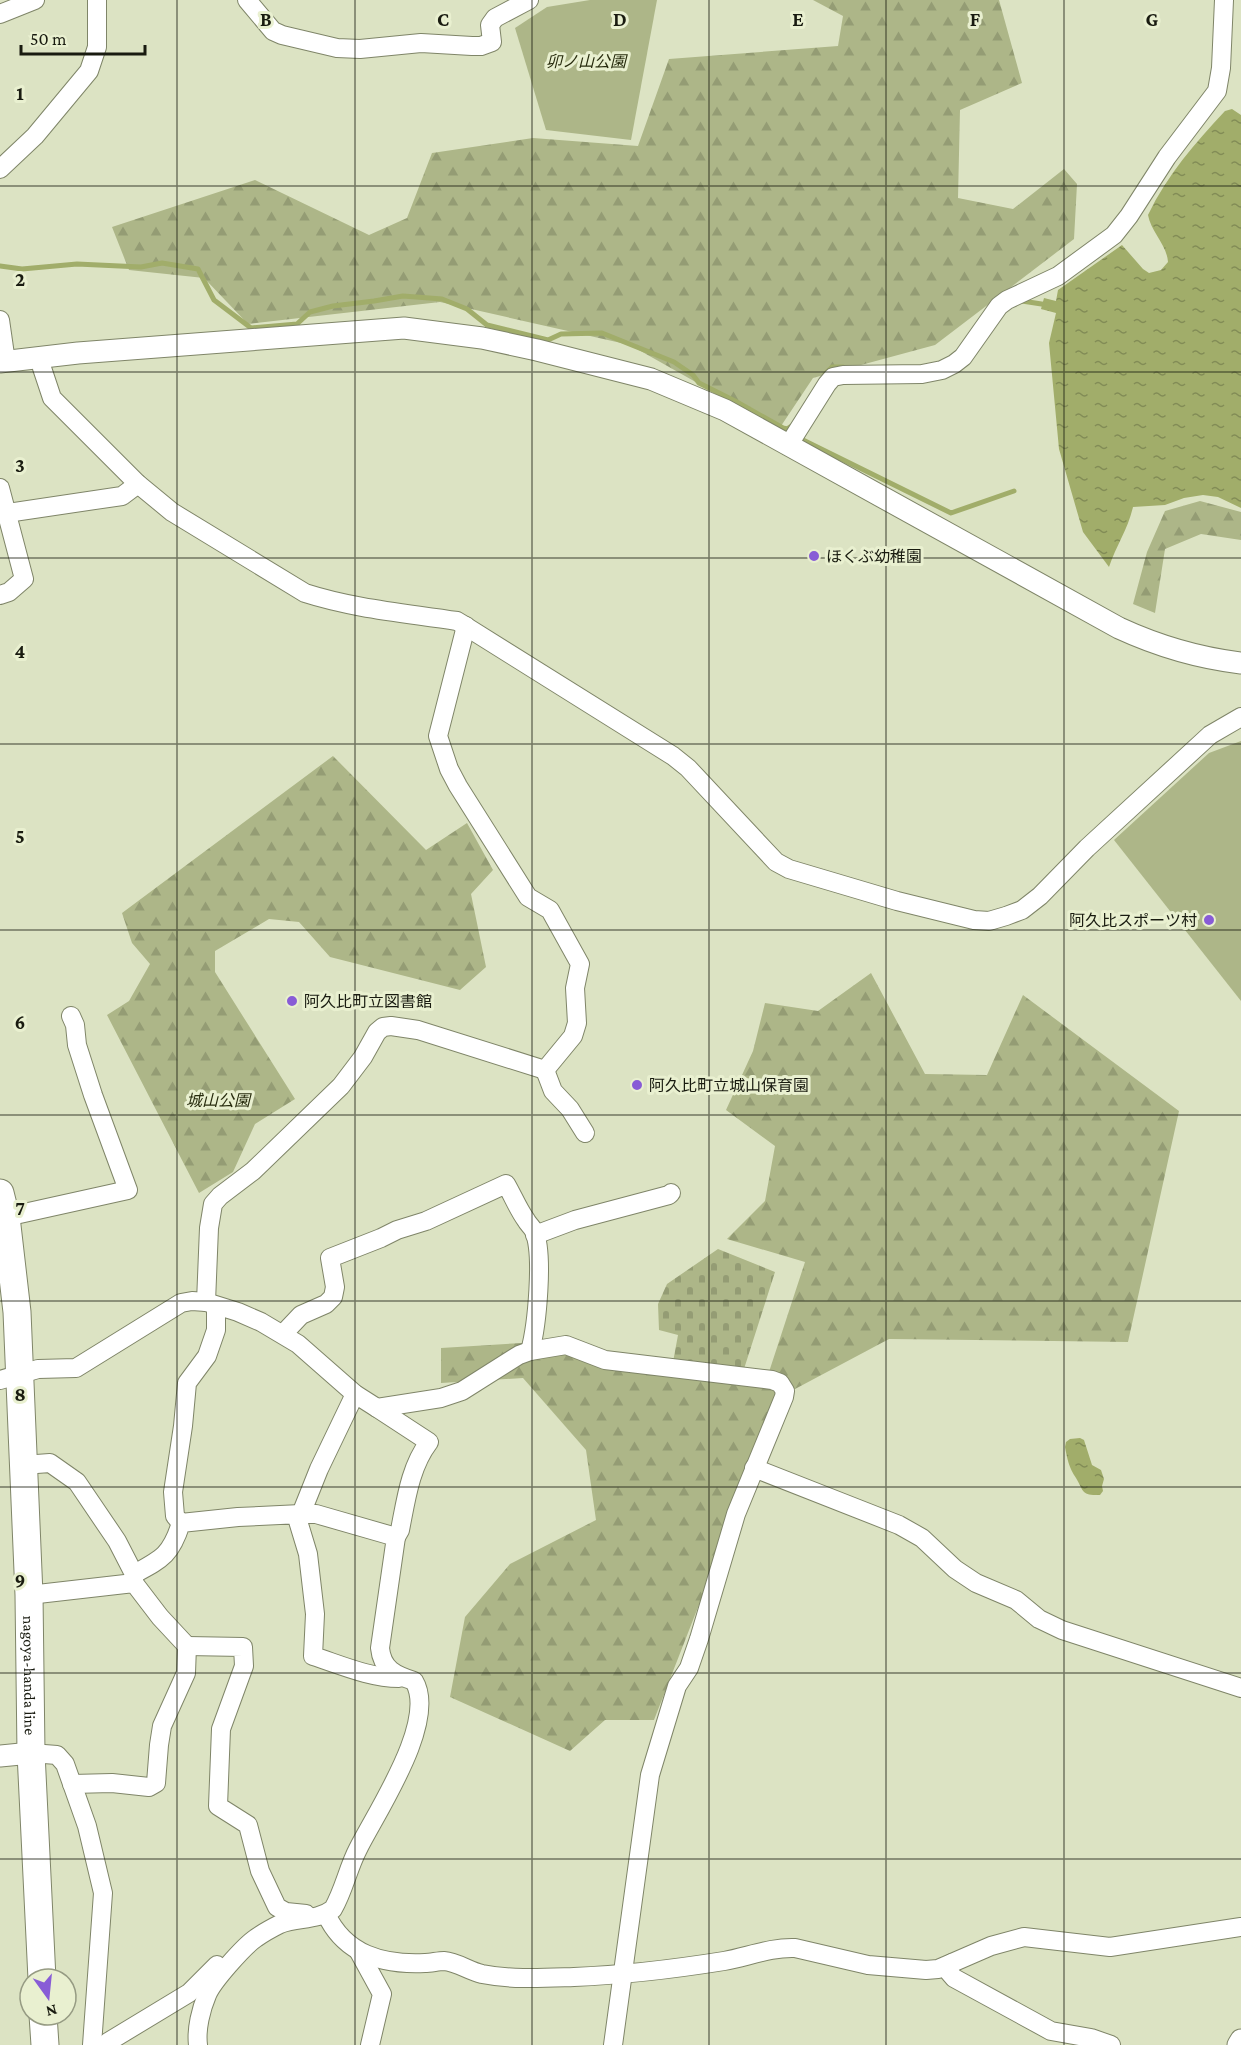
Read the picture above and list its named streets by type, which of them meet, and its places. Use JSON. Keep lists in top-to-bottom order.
{
  "streets": {
    "main road": ["nagoya-handa line"]
  },
  "parks": ["卯ノ山公園", "城山公園"],
  "places": [
    "ほくぶ幼稚園",
    "阿久比スポーツ村",
    "阿久比町立図書館",
    "阿久比町立城山保育園"
  ],
  "scale_bar": "50 m",
  "north": "bottom",
  "grid": {
    "columns": [
      "B",
      "C",
      "D",
      "E",
      "F",
      "G"
    ],
    "rows": [
      "1",
      "2",
      "3",
      "4",
      "5",
      "6",
      "7",
      "8",
      "9"
    ]
  }
}
